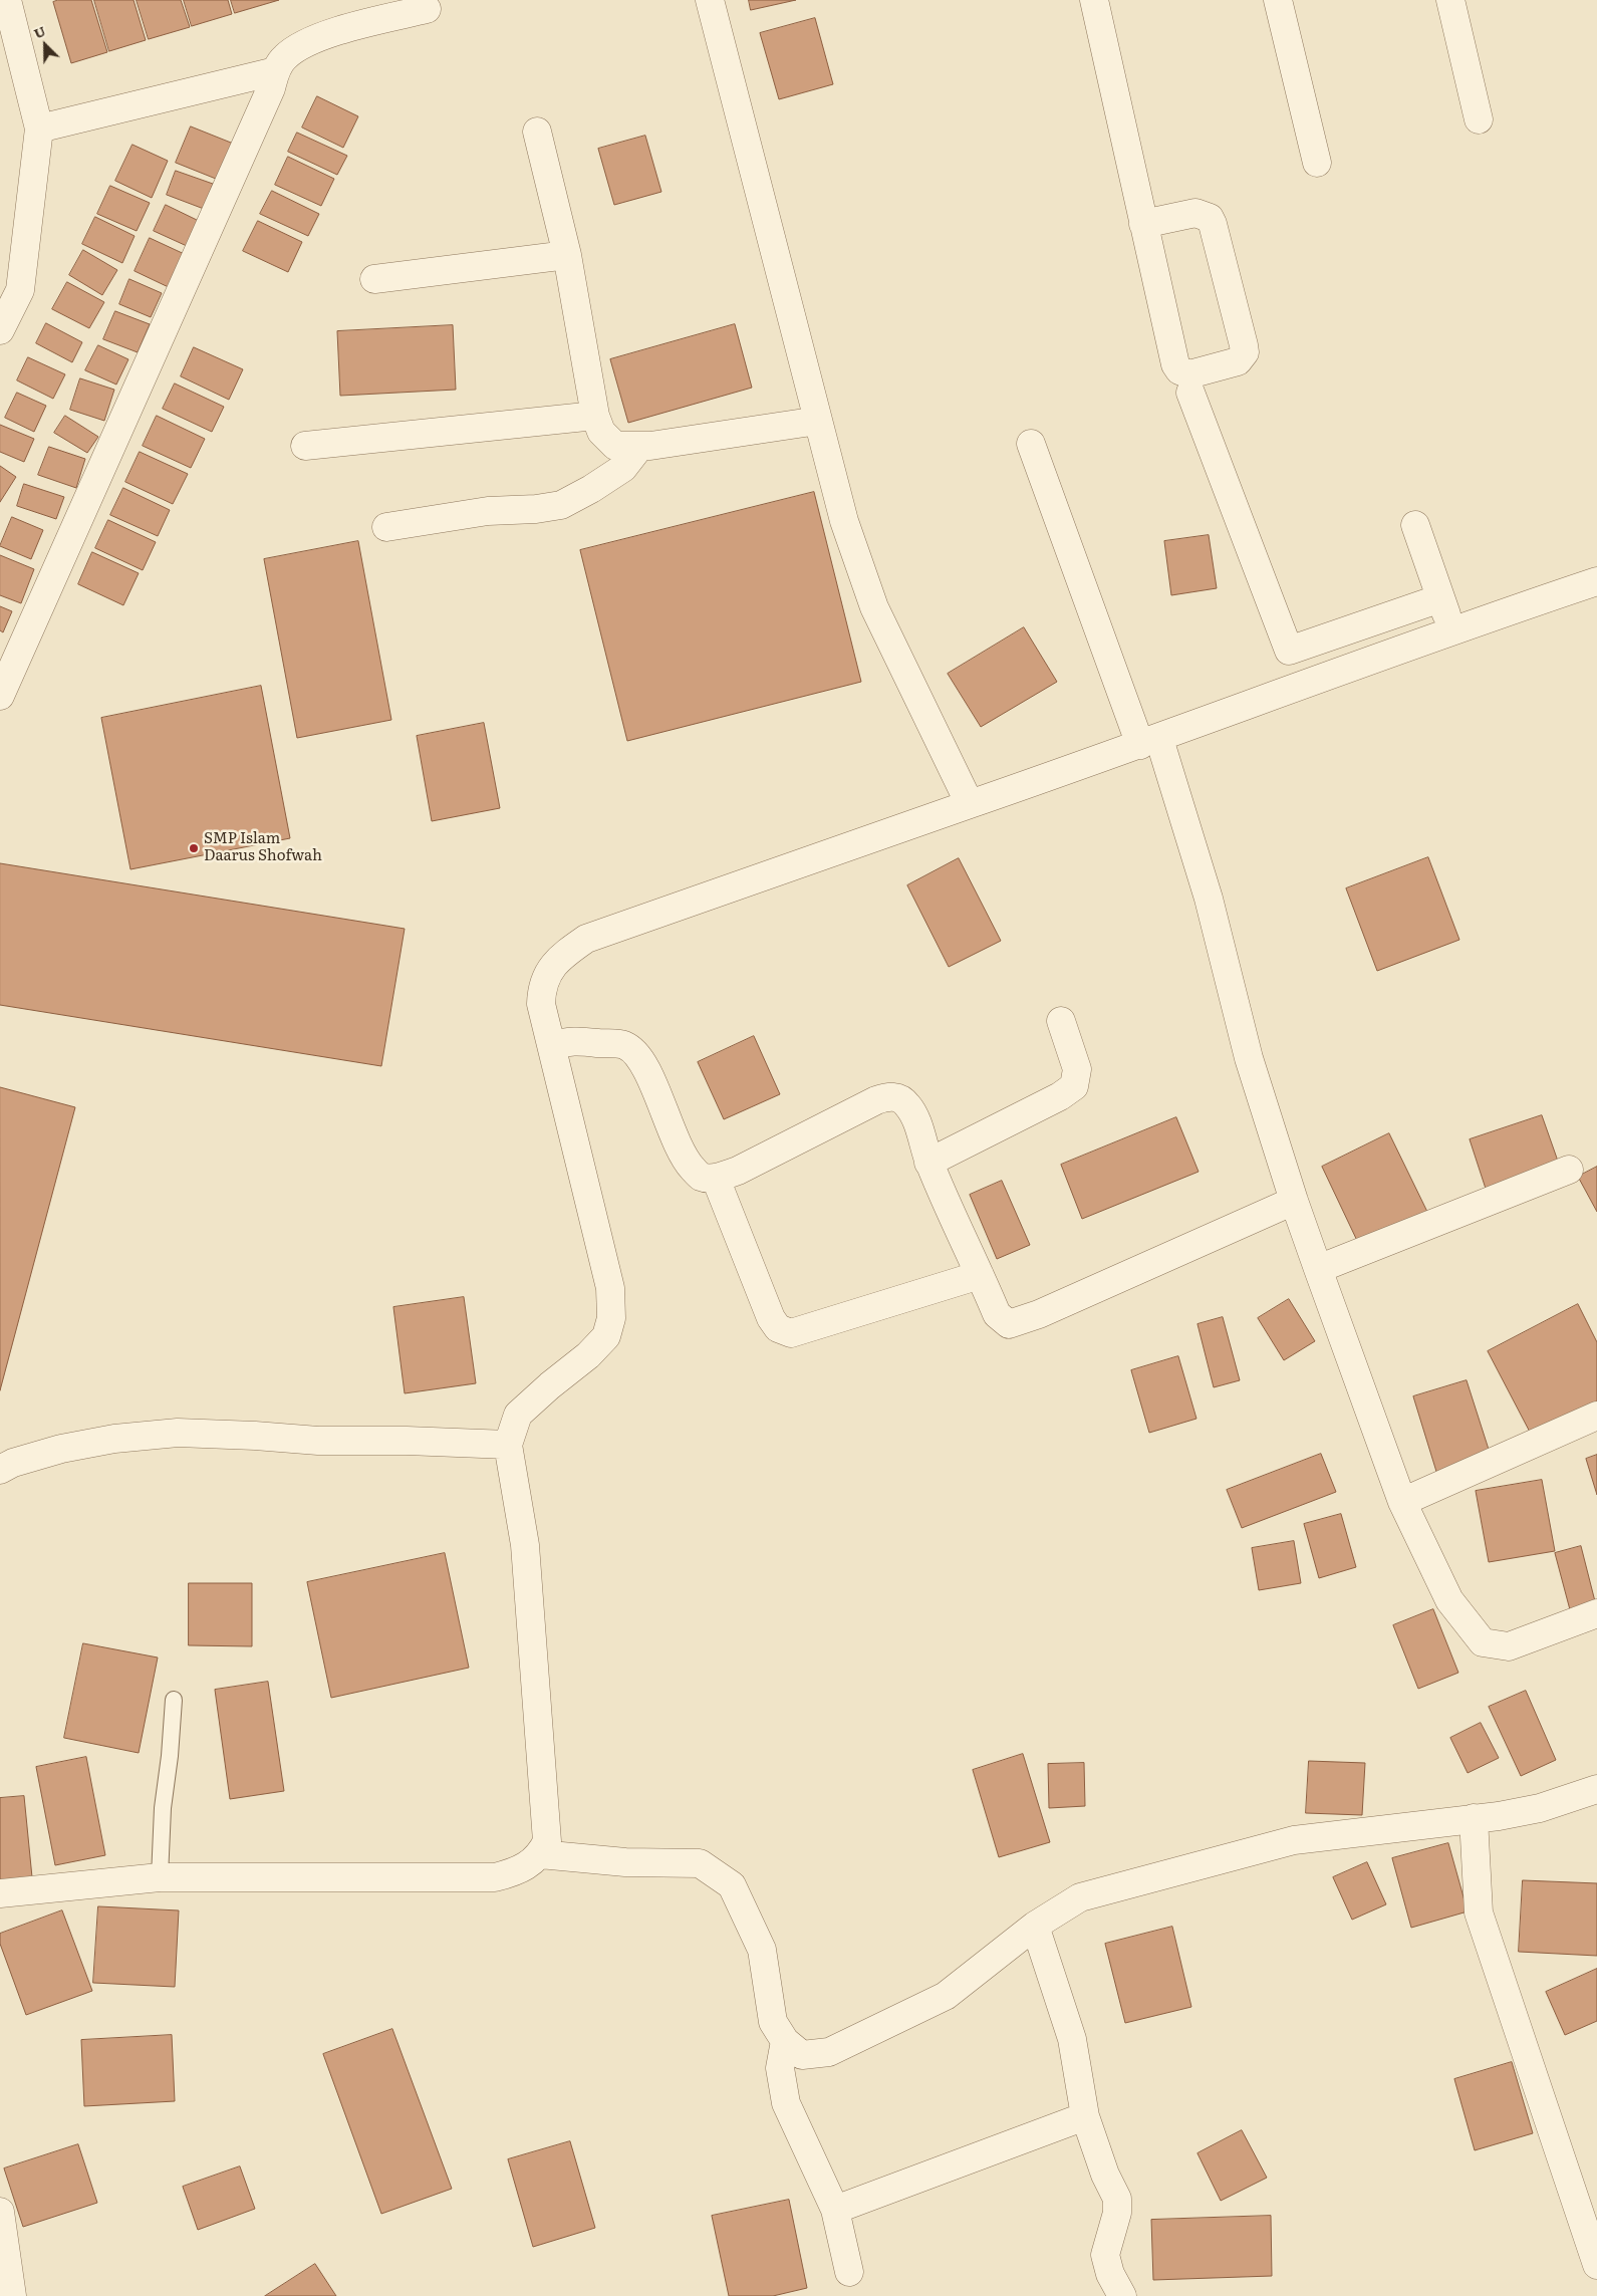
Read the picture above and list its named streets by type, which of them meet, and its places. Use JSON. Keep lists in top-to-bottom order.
{
  "places": ["SMP Islam Daarus Shofwah"],
  "north": "top left"
}
